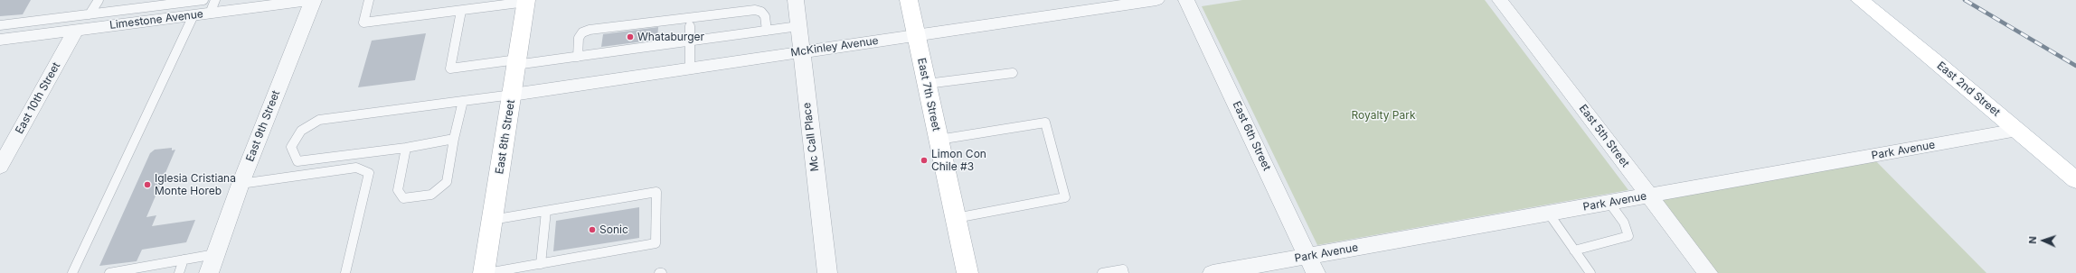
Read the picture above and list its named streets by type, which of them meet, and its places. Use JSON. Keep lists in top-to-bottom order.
{
  "streets": {
    "main road": ["East 2nd Street", "East 7th Street", "East 8th Street"],
    "street": [
      "Limestone Avenue",
      "McKinley Avenue",
      "East 10th Street",
      "East 9th Street",
      "East 6th Street",
      "East 5th Street",
      "Mc Call Place",
      "Park Avenue"
    ]
  },
  "crossings": [
    ["Limestone Avenue", "East 10th Street"],
    ["Limestone Avenue", "East 9th Street"],
    ["McKinley Avenue", "East 7th Street"],
    ["McKinley Avenue", "East 8th Street"],
    ["McKinley Avenue", "Mc Call Place"],
    ["East 2nd Street", "Park Avenue"],
    ["East 6th Street", "Park Avenue"],
    ["East 5th Street", "Park Avenue"]
  ],
  "parks": ["Royalty Park"],
  "places": [
    "Whataburger",
    "Limon Con Chile #3",
    "Iglesia Cristiana Monte Horeb",
    "Sonic"
  ],
  "north": "left"
}
